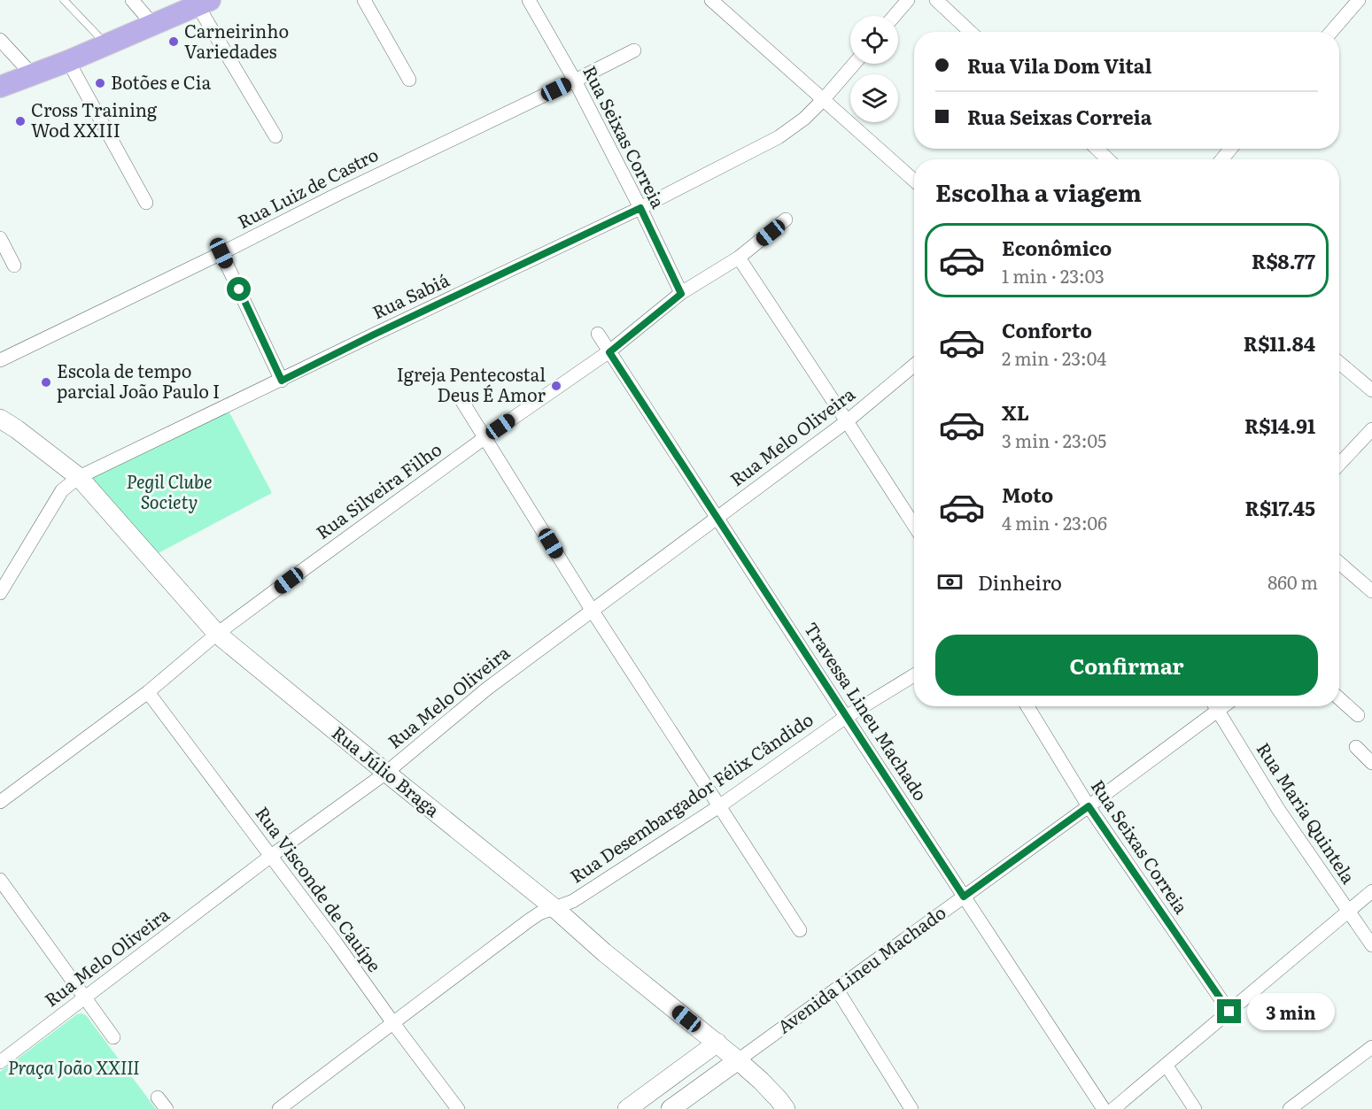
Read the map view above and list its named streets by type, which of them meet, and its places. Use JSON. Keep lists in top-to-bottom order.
{
  "streets": {
    "street": [
      "Rua Seixas Correia",
      "Rua Luiz de Castro",
      "Rua Sabiá",
      "Rua Melo Oliveira",
      "Rua Silveira Filho",
      "Travessa Lineu Machado",
      "Rua Júlio Braga",
      "Rua Desembargador Félix Cândido",
      "Rua Maria Quintela",
      "Rua Visconde de Cauípe",
      "Avenida Lineu Machado"
    ]
  },
  "crossings": [
    ["Rua Seixas Correia", "Rua Luiz de Castro"],
    ["Rua Seixas Correia", "Rua Sabiá"],
    ["Rua Seixas Correia", "Rua Silveira Filho"],
    ["Rua Seixas Correia", "Avenida Lineu Machado"],
    ["Rua Sabiá", "Rua Júlio Braga"],
    ["Rua Melo Oliveira", "Travessa Lineu Machado"],
    ["Rua Melo Oliveira", "Rua Júlio Braga"],
    ["Rua Melo Oliveira", "Rua Visconde de Cauípe"],
    ["Rua Silveira Filho", "Travessa Lineu Machado"],
    ["Rua Silveira Filho", "Rua Júlio Braga"],
    ["Rua Silveira Filho", "Rua Visconde de Cauípe"],
    ["Travessa Lineu Machado", "Rua Desembargador Félix Cândido"],
    ["Travessa Lineu Machado", "Avenida Lineu Machado"],
    ["Rua Júlio Braga", "Rua Desembargador Félix Cândido"],
    ["Rua Júlio Braga", "Avenida Lineu Machado"],
    ["Rua Desembargador Félix Cândido", "Rua Visconde de Cauípe"]
  ],
  "parks": ["Pegil Clube Society", "Praça João XXIII"],
  "places": [
    "Carneirinho Variedades",
    "Botões e Cia",
    "Cross Training Wod XXIII",
    "Escola de tempo parcial João Paulo I",
    "Igreja Pentecostal Deus É Amor"
  ],
  "page": {
    "banner": ["Rua Vila Dom Vital", "Rua Seixas Correia"],
    "heading": "Escolha a viagem",
    "list": [
      {
        "name": "Econômico",
        "note": "1 min · 23:03",
        "value": "R$8.77"
      },
      {
        "name": "Conforto",
        "note": "2 min · 23:04",
        "value": "R$11.84"
      },
      {
        "name": "XL",
        "note": "3 min · 23:05",
        "value": "R$14.91"
      },
      {
        "name": "Moto",
        "note": "4 min · 23:06",
        "value": "R$17.45"
      }
    ],
    "pay": ["Dinheiro", "860 m"],
    "buttons": "Confirmar",
    "bubble": "3 min"
  }
}
